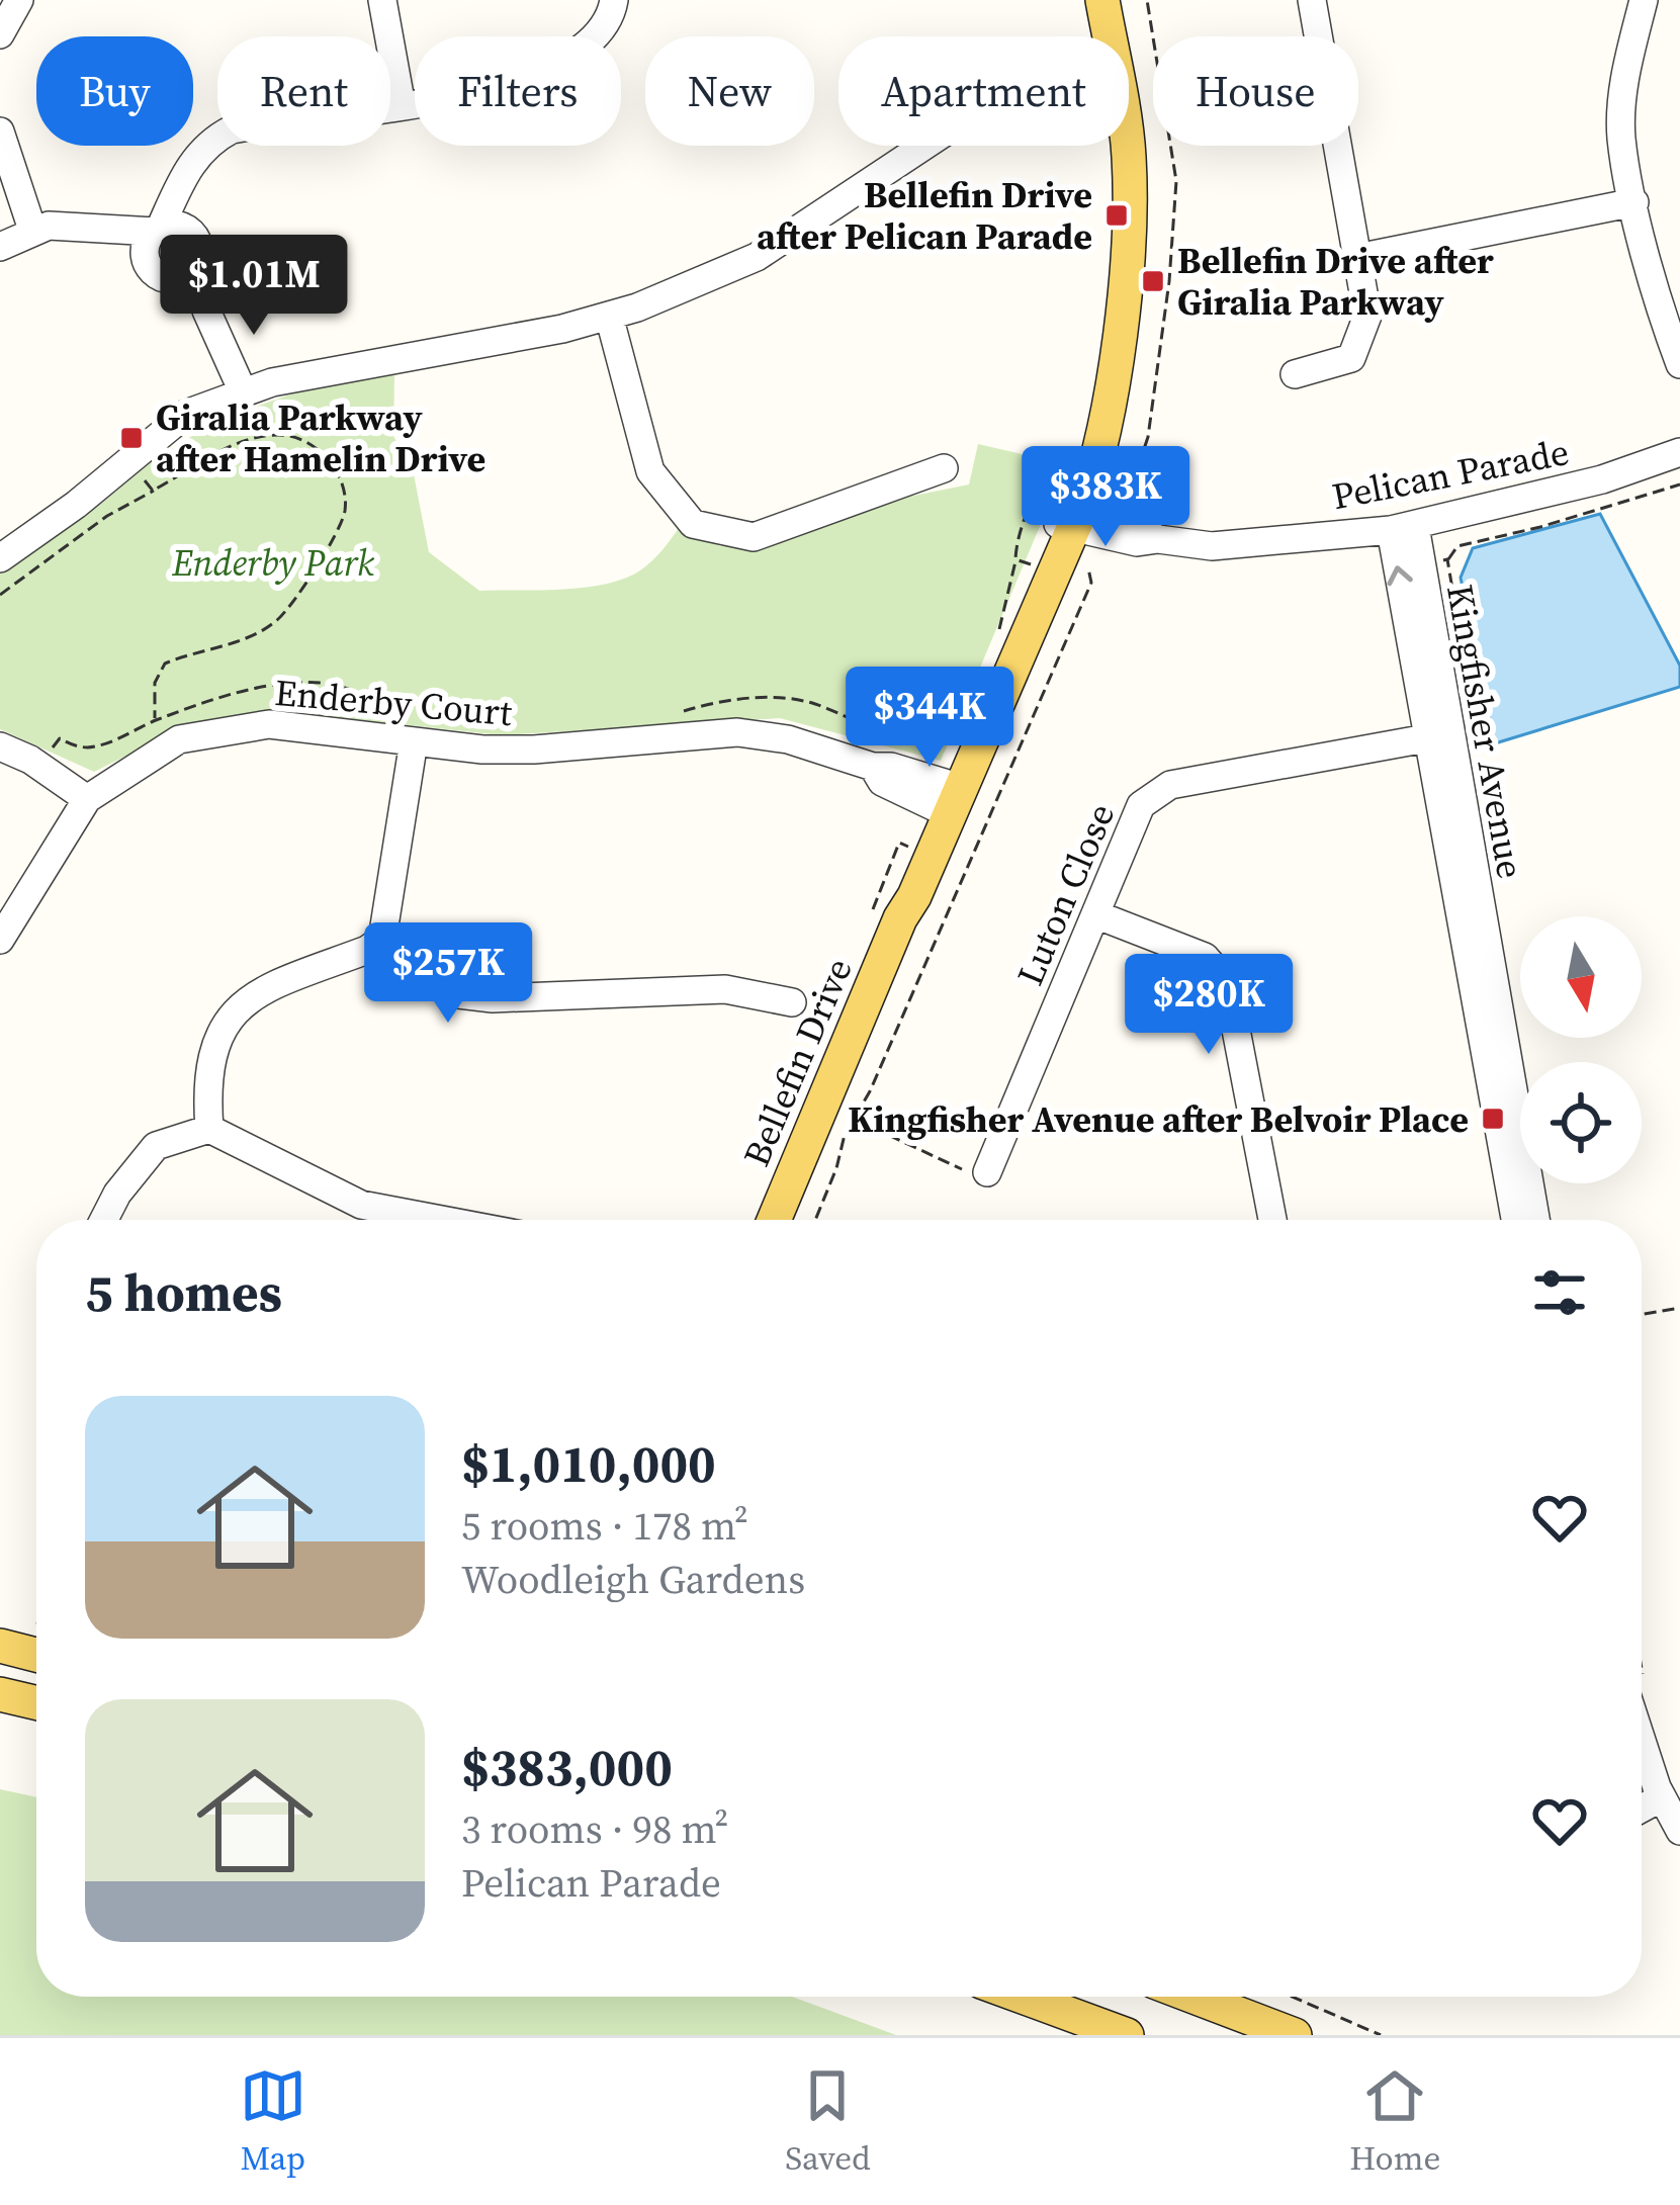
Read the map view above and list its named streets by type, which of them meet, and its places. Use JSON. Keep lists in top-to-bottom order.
{
  "streets": {
    "main road": ["Bellefin Drive"],
    "street": [
      "Pelican Parade",
      "Enderby Court",
      "Kingfisher Avenue",
      "Luton Close"
    ]
  },
  "crossings": [
    ["Pelican Parade", "Kingfisher Avenue"],
    ["Pelican Parade", "Bellefin Drive"],
    ["Enderby Court", "Bellefin Drive"],
    ["Kingfisher Avenue", "Luton Close"]
  ],
  "parks": ["Enderby Park"],
  "places": {
    "transit": [
      "Bellefin Drive after Pelican Parade",
      "Bellefin Drive after Giralia Parkway",
      "Giralia Parkway after Hamelin Drive",
      "Kingfisher Avenue after Belvoir Place"
    ]
  },
  "north": "bottom",
  "page": {
    "chip": [
      "Buy",
      "Rent",
      "Filters",
      "New",
      "Apartment",
      "House"
    ],
    "price": [
      "$1.01M",
      "$383K",
      "$344K",
      "$257K",
      "$280K"
    ],
    "heading": "5 homes",
    "list": [
      {
        "name": "$1,010,000",
        "note": "5 rooms · 178 m² · Woodleigh Gardens"
      },
      {
        "name": "$383,000",
        "note": "3 rooms · 98 m² · Pelican Parade"
      }
    ],
    "tabs": ["Map", "Saved", "Home"]
  }
}
